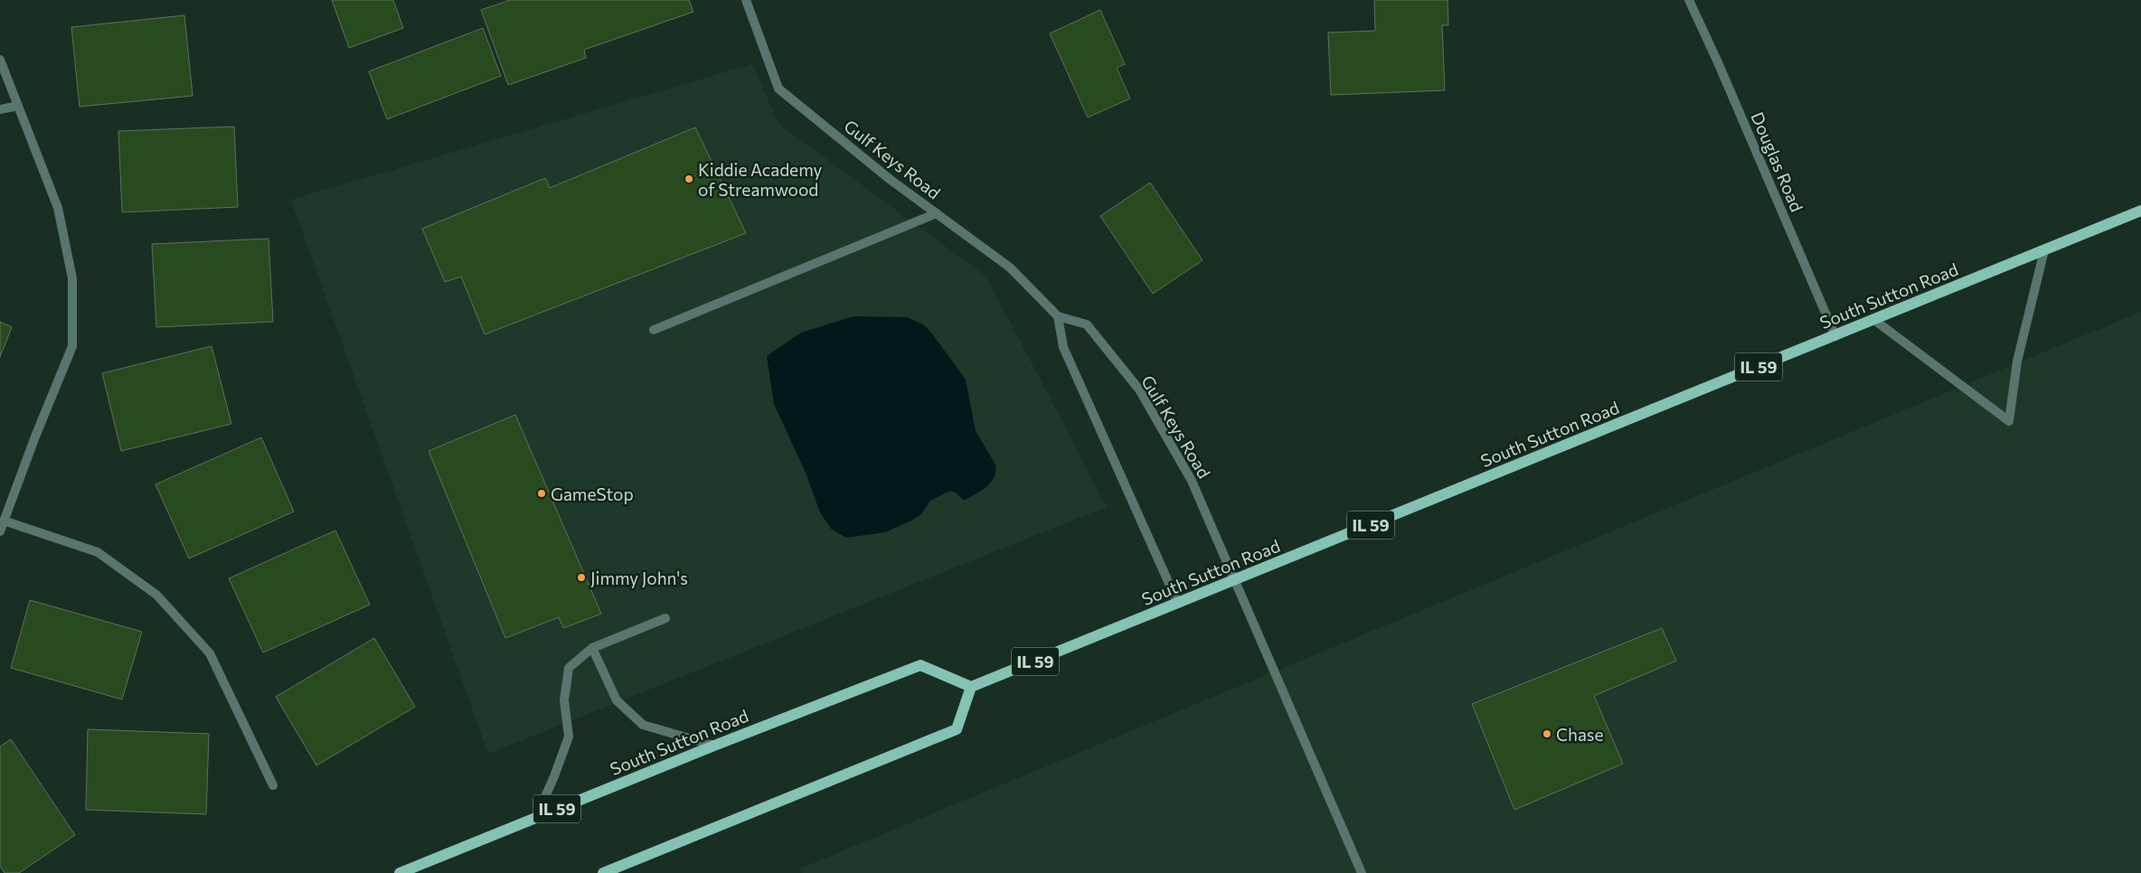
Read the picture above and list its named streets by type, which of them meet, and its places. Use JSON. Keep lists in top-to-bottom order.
{
  "streets": {
    "main road": ["South Sutton Road", "IL 59"],
    "street": ["Gulf Keys Road", "Douglas Road"]
  },
  "crossings": [
    ["Gulf Keys Road", "South Sutton Road"],
    ["Douglas Road", "South Sutton Road"]
  ],
  "places": [
    "Kiddie Academy of Streamwood",
    "GameStop",
    "Jimmy John's",
    "Chase"
  ]
}
